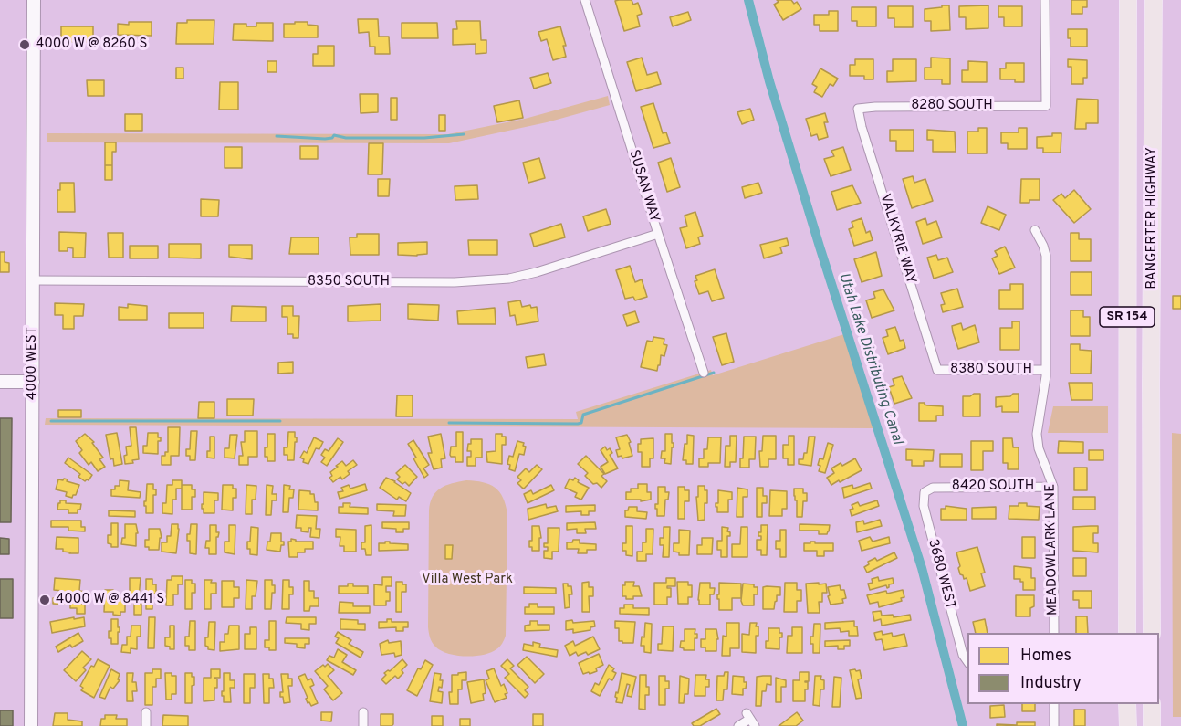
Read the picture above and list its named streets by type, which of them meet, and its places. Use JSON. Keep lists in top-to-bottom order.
{
  "streets": {
    "highway": ["BANGERTER HIGHWAY", "SR 154"],
    "main road": ["4000 WEST"],
    "street": [
      "8280 SOUTH",
      "SUSAN WAY",
      "VALKYRIE WAY",
      "8350 SOUTH",
      "8380 SOUTH",
      "8420 SOUTH",
      "MEADOWLARK LANE",
      "3680 WEST"
    ]
  },
  "crossings": [
    ["8280 SOUTH", "VALKYRIE WAY"],
    ["SUSAN WAY", "8350 SOUTH"],
    ["VALKYRIE WAY", "8380 SOUTH"],
    ["8350 SOUTH", "4000 WEST"],
    ["8380 SOUTH", "MEADOWLARK LANE"],
    ["8420 SOUTH", "MEADOWLARK LANE"],
    ["8420 SOUTH", "3680 WEST"]
  ],
  "water": ["Utah Lake Distributing Canal"],
  "parks": ["Villa West Park"],
  "places": ["4000 W @ 8260 S", "4000 W @ 8441 S"],
  "legend": ["Homes", "Industry"]
}
